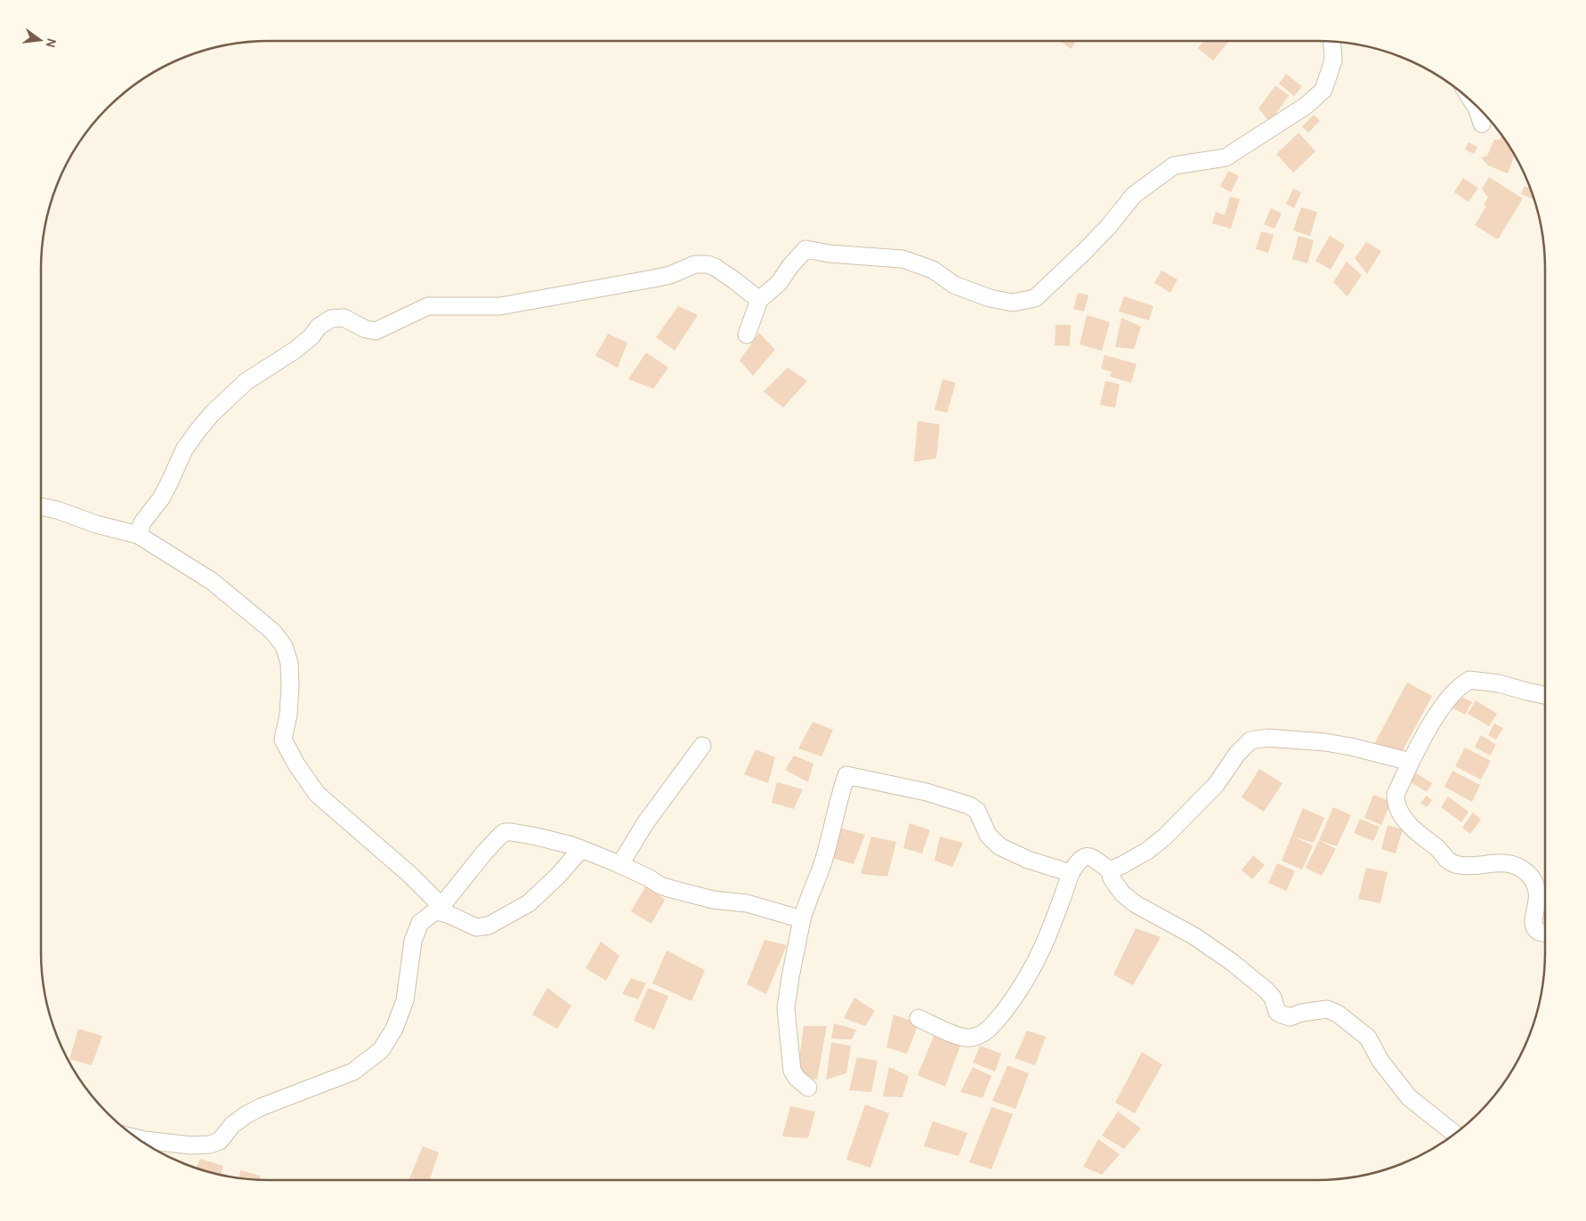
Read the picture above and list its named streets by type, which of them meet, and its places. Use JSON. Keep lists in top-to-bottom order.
{
  "north": "right"
}
